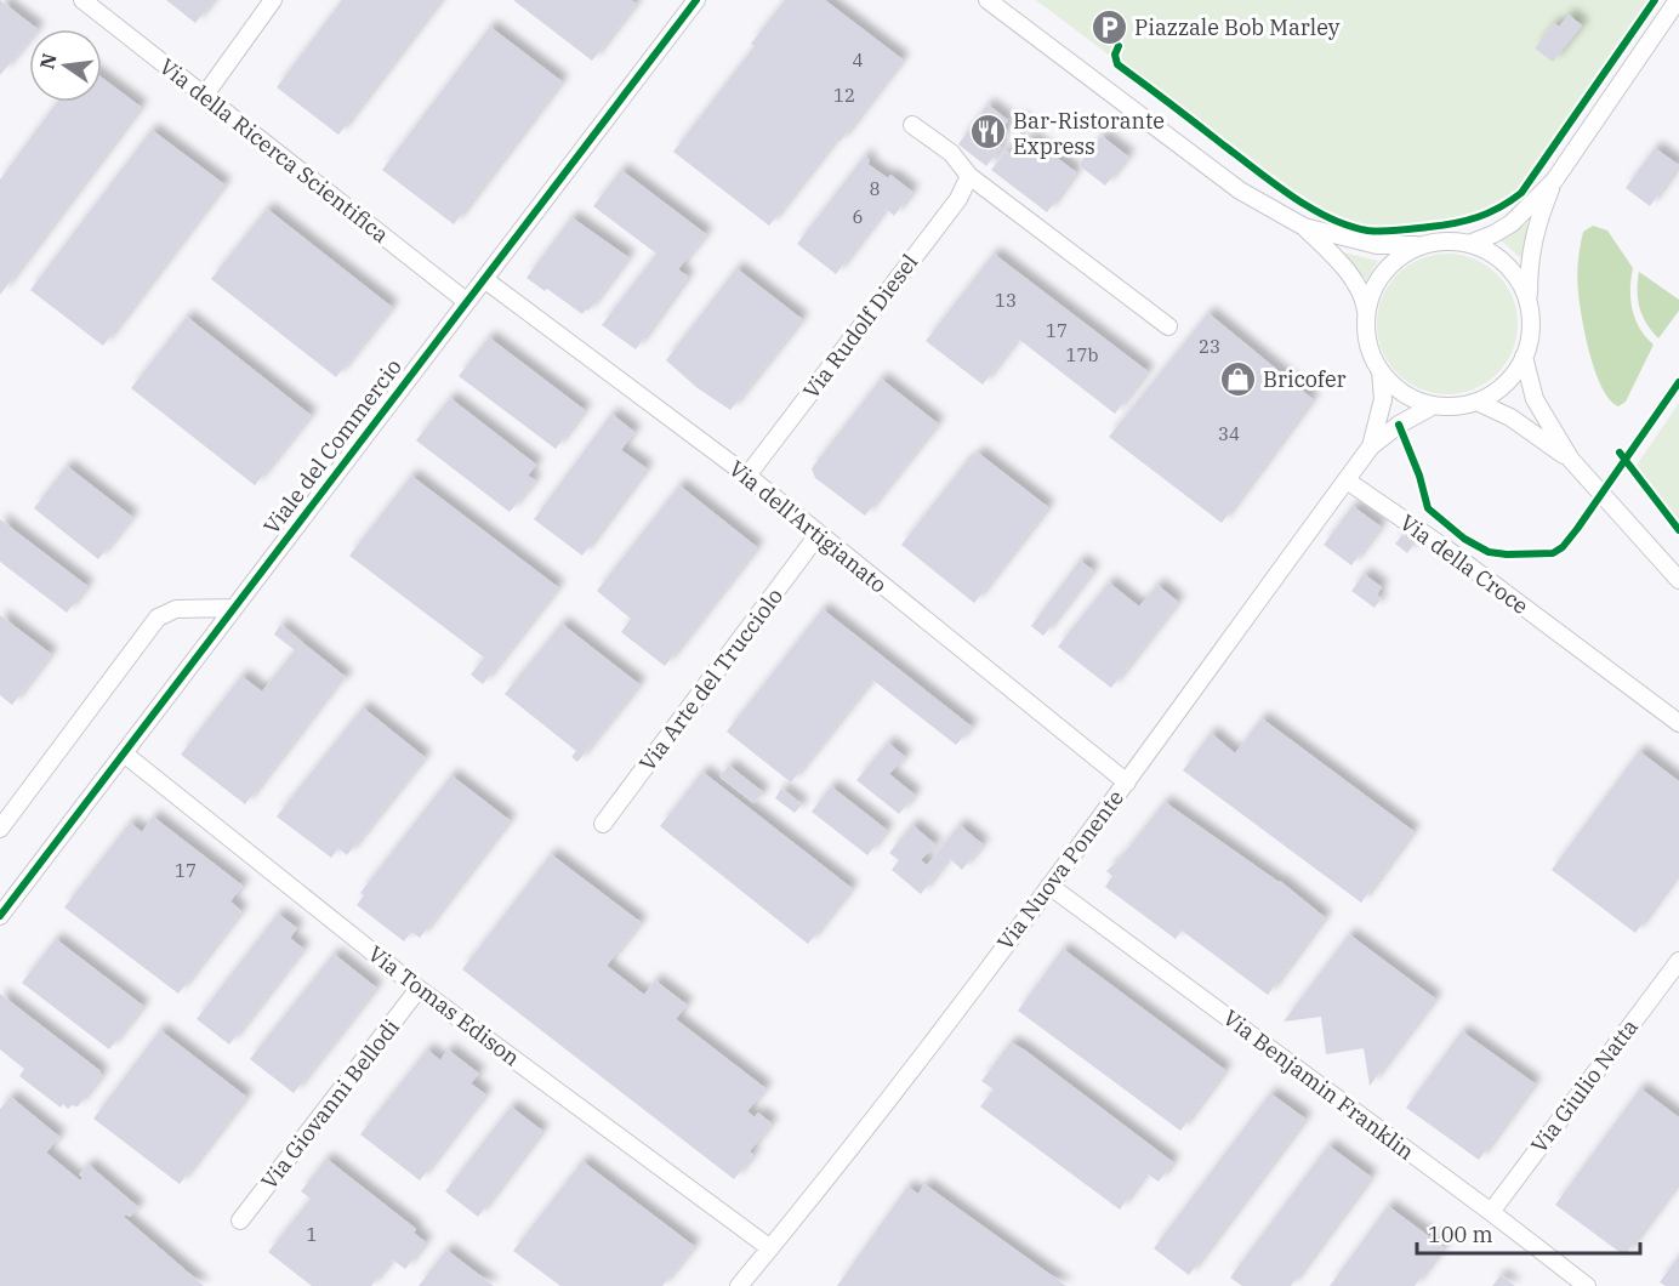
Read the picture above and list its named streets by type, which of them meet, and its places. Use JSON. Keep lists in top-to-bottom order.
{
  "streets": {
    "street": [
      "Via della Ricerca Scientifica",
      "Via Rudolf Diesel",
      "Viale del Commercio",
      "Via dell'Artigianato",
      "Via della Croce",
      "Via Arte del Trucciolo",
      "Via Nuova Ponente",
      "Via Tomas Edison",
      "Via Benjamin Franklin",
      "Via Giulio Natta",
      "Via Giovanni Bellodi"
    ]
  },
  "crossings": [
    ["Via della Ricerca Scientifica", "Viale del Commercio"],
    ["Via Rudolf Diesel", "Via dell'Artigianato"],
    ["Viale del Commercio", "Via dell'Artigianato"],
    ["Viale del Commercio", "Via Tomas Edison"],
    ["Via dell'Artigianato", "Via Arte del Trucciolo"],
    ["Via dell'Artigianato", "Via Nuova Ponente"],
    ["Via della Croce", "Via Nuova Ponente"],
    ["Via Nuova Ponente", "Via Tomas Edison"],
    ["Via Nuova Ponente", "Via Benjamin Franklin"],
    ["Via Tomas Edison", "Via Giovanni Bellodi"],
    ["Via Benjamin Franklin", "Via Giulio Natta"]
  ],
  "places": {
    "parking": ["Piazzale Bob Marley"],
    "restaurant": ["Bar-Ristorante Express"],
    "shop": ["Bricofer"]
  },
  "house_numbers": [
    "4",
    "12",
    "8",
    "6",
    "13",
    "17",
    "23",
    "17b",
    "34",
    "17",
    "1"
  ],
  "scale_bar": "100 m",
  "north": "left"
}
